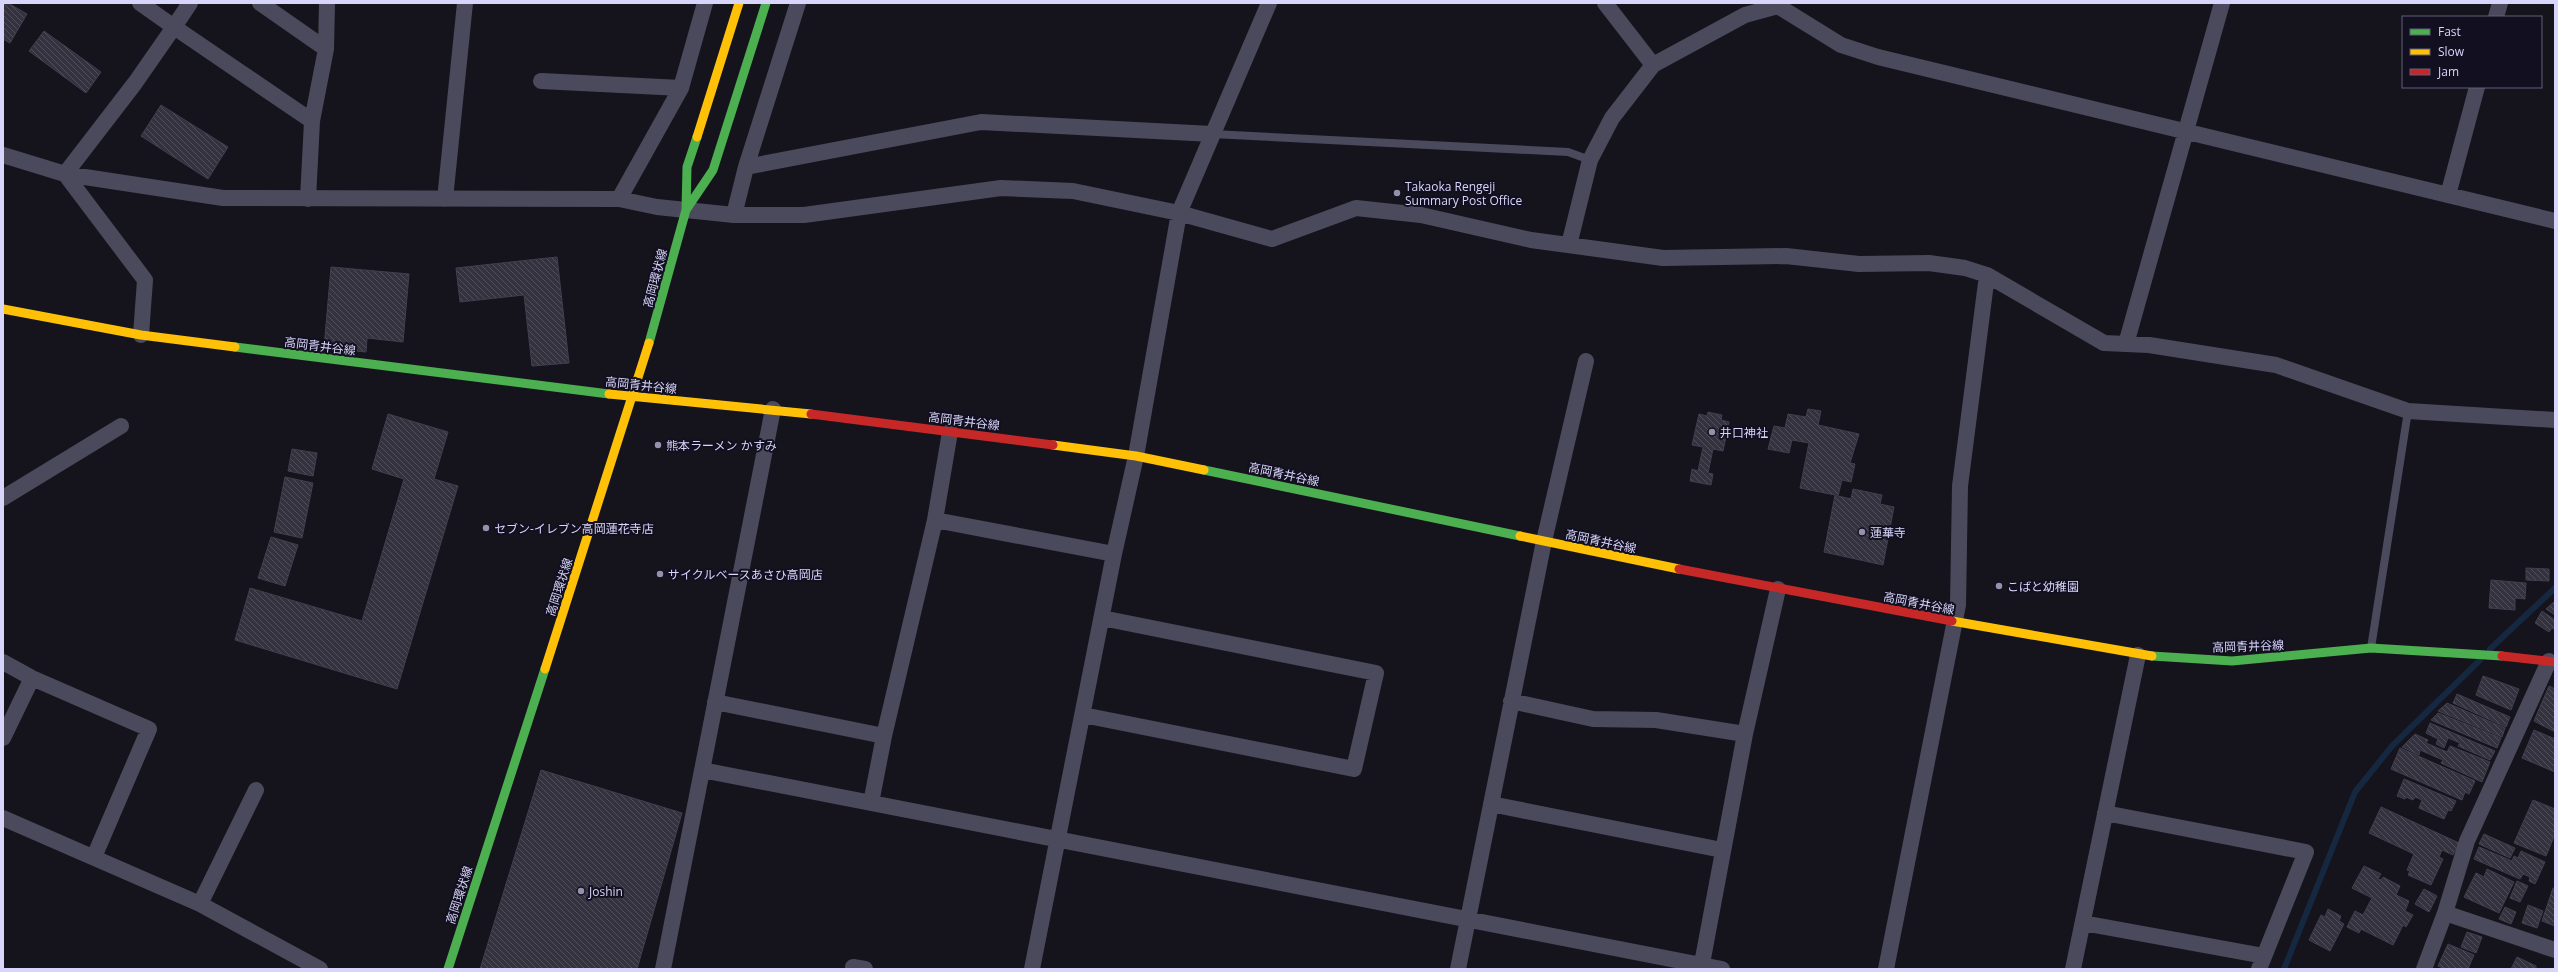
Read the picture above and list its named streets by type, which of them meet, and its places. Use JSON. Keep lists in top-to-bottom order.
{
  "streets": {
    "main road": ["高岡環状線", "高岡青井谷線"]
  },
  "crossings": [
    ["高岡環状線", "高岡青井谷線"]
  ],
  "places": [
    "Takaoka Rengeji Summary Post Office",
    "井口神社",
    "熊本ラーメン かすみ",
    "セブン-イレブン高岡蓮花寺店",
    "蓮華寺",
    "サイクルベースあさひ高岡店",
    "こばと幼稚園",
    "Joshin"
  ],
  "legend": ["Fast", "Slow", "Jam"]
}
